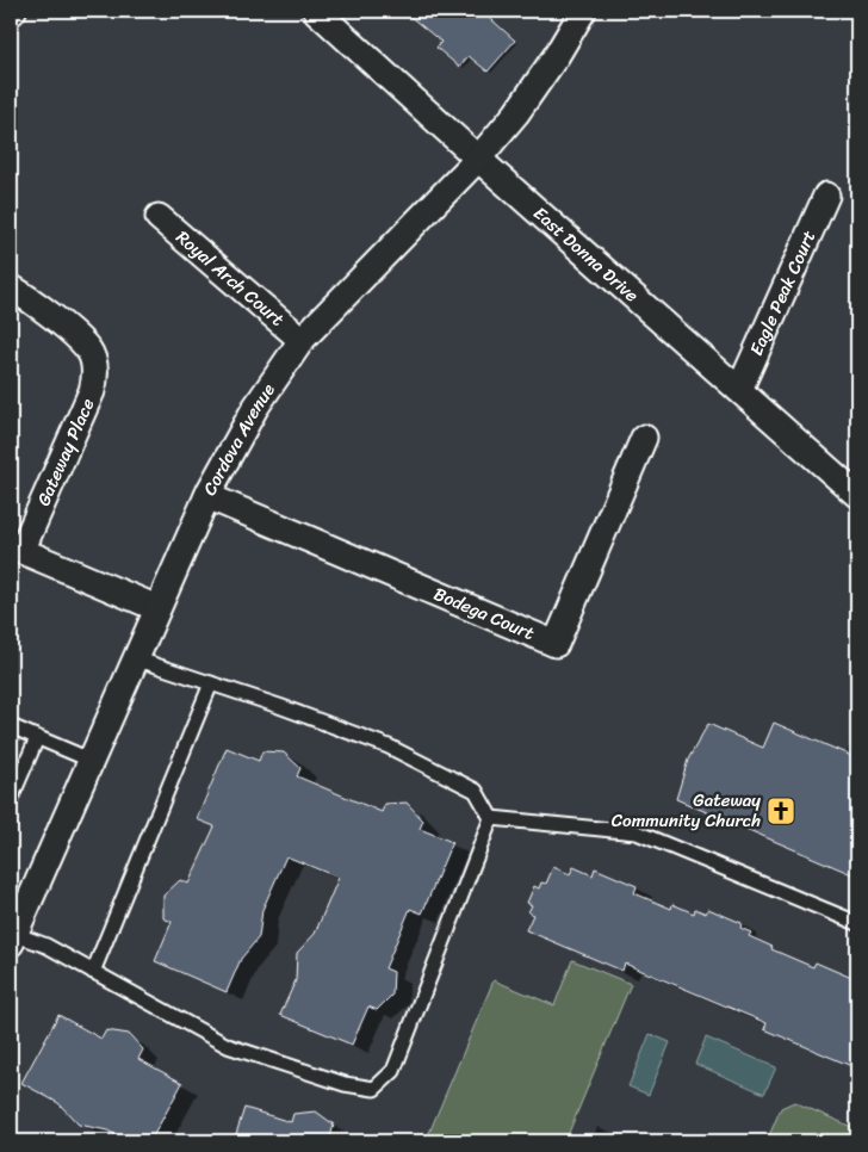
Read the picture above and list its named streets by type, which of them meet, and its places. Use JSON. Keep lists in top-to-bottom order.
{
  "streets": {
    "street": [
      "East Donna Drive",
      "Royal Arch Court",
      "Eagle Peak Court",
      "Cordova Avenue",
      "Gateway Place",
      "Bodega Court"
    ]
  },
  "crossings": [
    ["East Donna Drive", "Eagle Peak Court"],
    ["East Donna Drive", "Cordova Avenue"],
    ["Royal Arch Court", "Cordova Avenue"],
    ["Cordova Avenue", "Bodega Court"]
  ],
  "places": {
    "church": ["Gateway Community Church"]
  }
}
